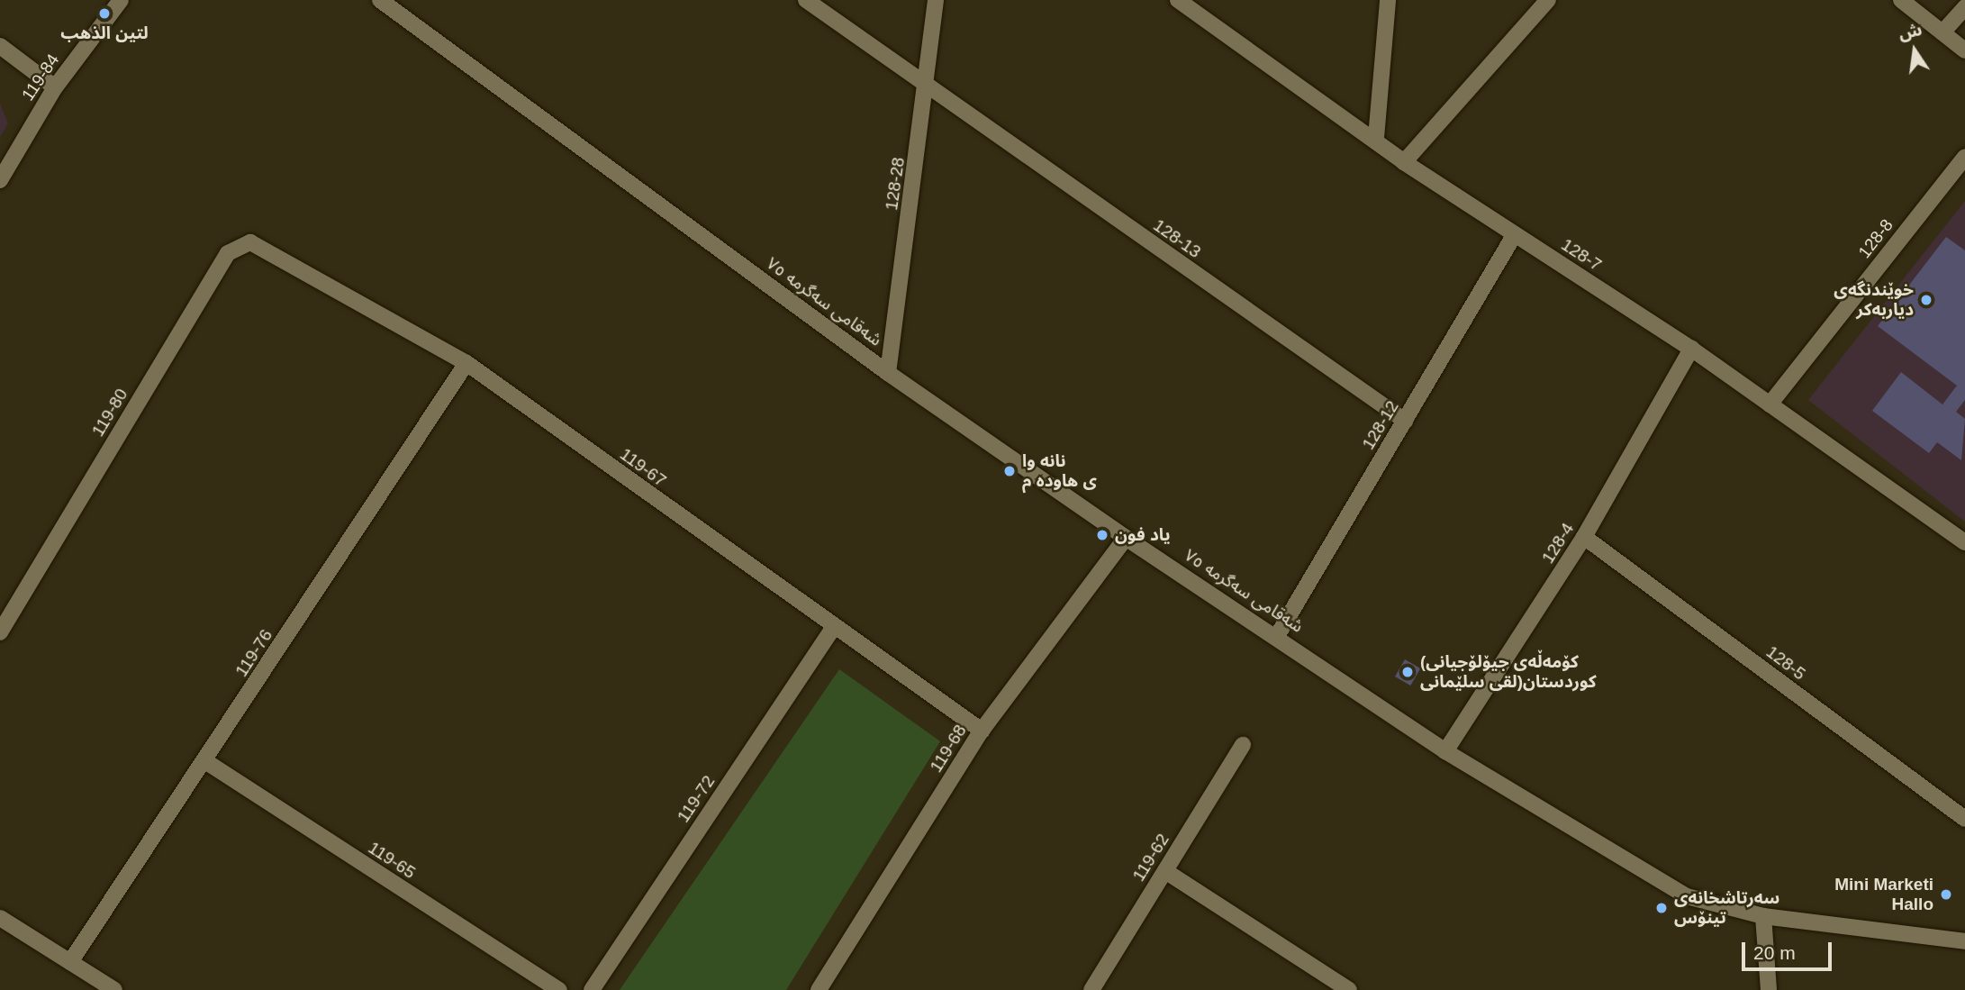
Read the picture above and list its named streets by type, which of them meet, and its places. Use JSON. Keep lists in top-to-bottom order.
{
  "streets": {
    "street": [
      "119-84",
      "128-28",
      "128-13",
      "128-8",
      "128-7",
      "شەقامی سەگرمە ٧٥",
      "119-80",
      "128-12",
      "119-67",
      "128-4",
      "119-76",
      "128-5",
      "119-68",
      "119-72",
      "119-62",
      "119-65"
    ]
  },
  "crossings": [
    ["128-28", "128-13"],
    ["128-28", "شەقامی سەگرمە ٧٥"],
    ["128-13", "128-12"],
    ["128-8", "128-7"],
    ["128-7", "128-12"],
    ["128-7", "128-4"],
    ["شەقامی سەگرمە ٧٥", "128-12"],
    ["شەقامی سەگرمە ٧٥", "128-4"],
    ["شەقامی سەگرمە ٧٥", "119-68"],
    ["119-80", "119-67"],
    ["119-67", "119-76"],
    ["119-67", "119-68"],
    ["119-67", "119-72"],
    ["128-4", "128-5"],
    ["119-76", "119-65"]
  ],
  "places": [
    "لتين الذهب",
    "خوێندنگەی دیاربەکر",
    "نانه وا ی هاوده م",
    "ياد فون",
    "(کۆمەڵەی جیۆلۆجیانی کوردستان(لقی سلێمانی",
    "Mini Marketi Hallo",
    "سەرتاشخانەی تینۆس"
  ],
  "scale_bar": "20 m",
  "north": "top"
}
